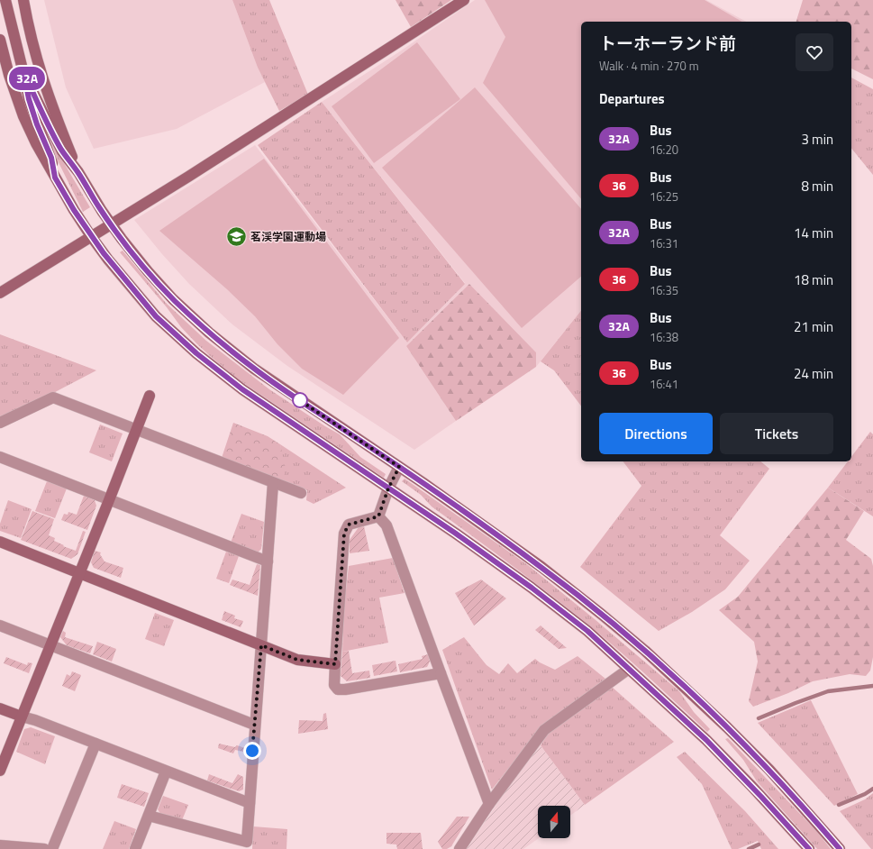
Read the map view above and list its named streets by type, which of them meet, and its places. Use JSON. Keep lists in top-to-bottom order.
{
  "places": {
    "school or university": ["茗渓学園運動場"]
  },
  "lines": ["bus line 32A"],
  "north": "top",
  "page": {
    "on_map": "32A",
    "heading": [
      ["トーホーランド前", "Walk · 4 min · 270 m"],
      "Departures"
    ],
    "list": [
      {
        "mark": "32A",
        "name": "Bus",
        "note": "16:20",
        "value": "3 min"
      },
      {
        "mark": "36",
        "name": "Bus",
        "note": "16:25",
        "value": "8 min"
      },
      {
        "mark": "32A",
        "name": "Bus",
        "note": "16:31",
        "value": "14 min"
      },
      {
        "mark": "36",
        "name": "Bus",
        "note": "16:35",
        "value": "18 min"
      },
      {
        "mark": "32A",
        "name": "Bus",
        "note": "16:38",
        "value": "21 min"
      },
      {
        "mark": "36",
        "name": "Bus",
        "note": "16:41",
        "value": "24 min"
      }
    ],
    "buttons": ["Directions", "Tickets"]
  }
}
